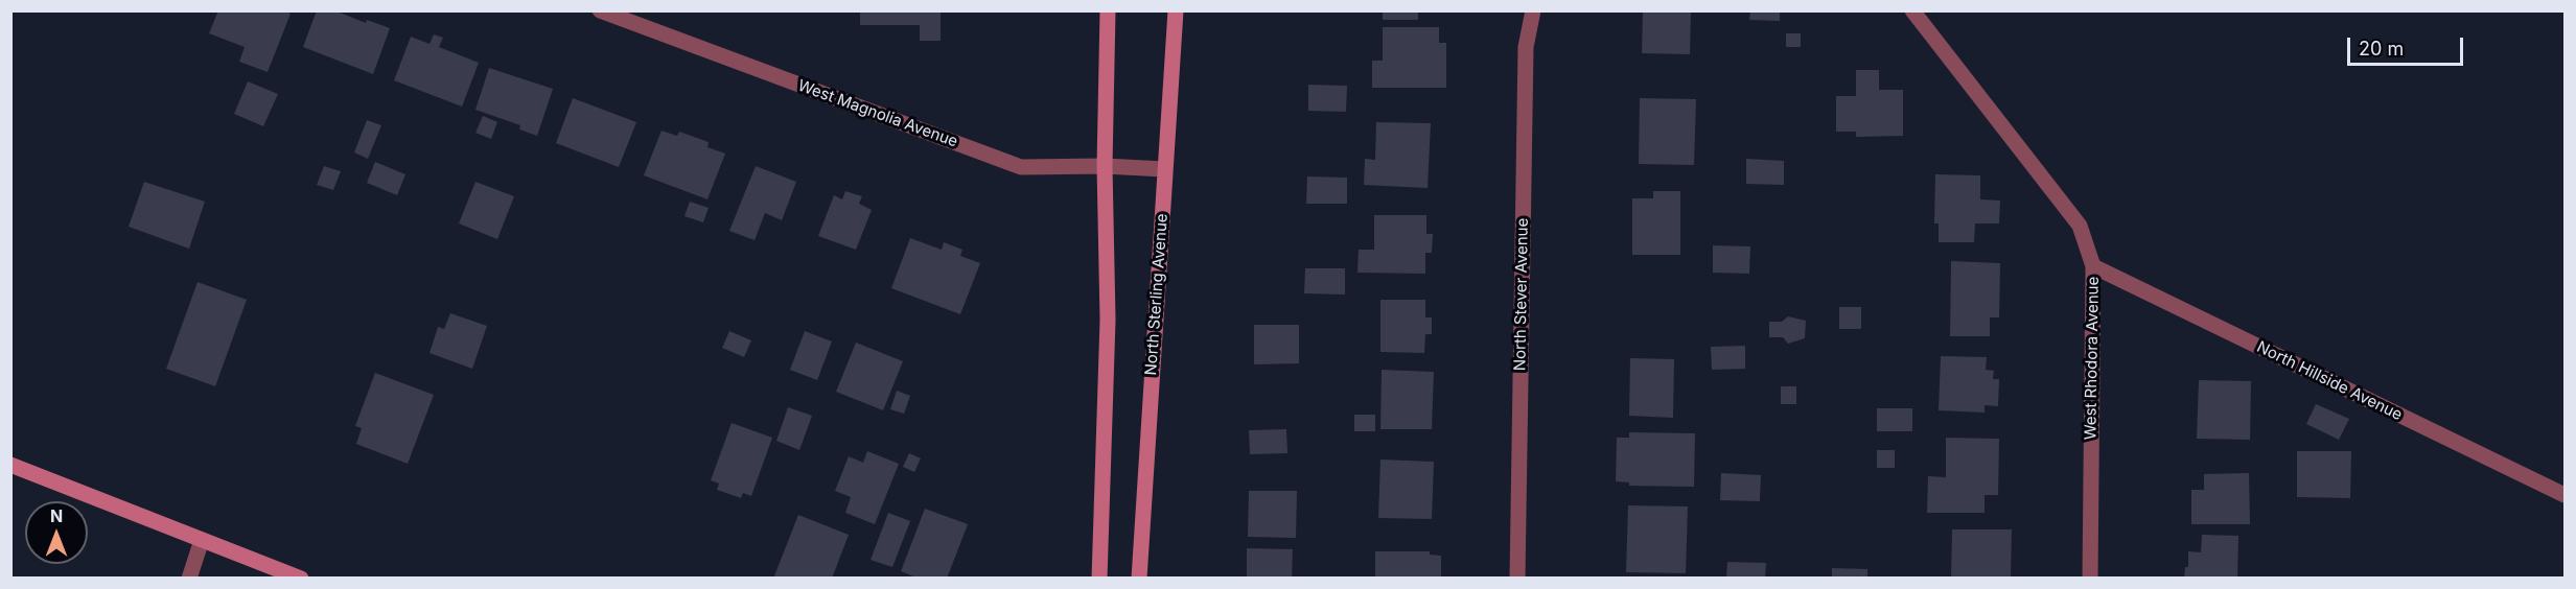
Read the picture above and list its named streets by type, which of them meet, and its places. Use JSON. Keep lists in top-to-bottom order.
{
  "streets": {
    "main road": ["North Sterling Avenue"],
    "street": [
      "West Magnolia Avenue",
      "North Stever Avenue",
      "West Rhodora Avenue",
      "North Hillside Avenue"
    ]
  },
  "crossings": [
    ["West Magnolia Avenue", "North Sterling Avenue"],
    ["West Rhodora Avenue", "North Hillside Avenue"]
  ],
  "scale_bar": "20 m",
  "north": "top"
}
